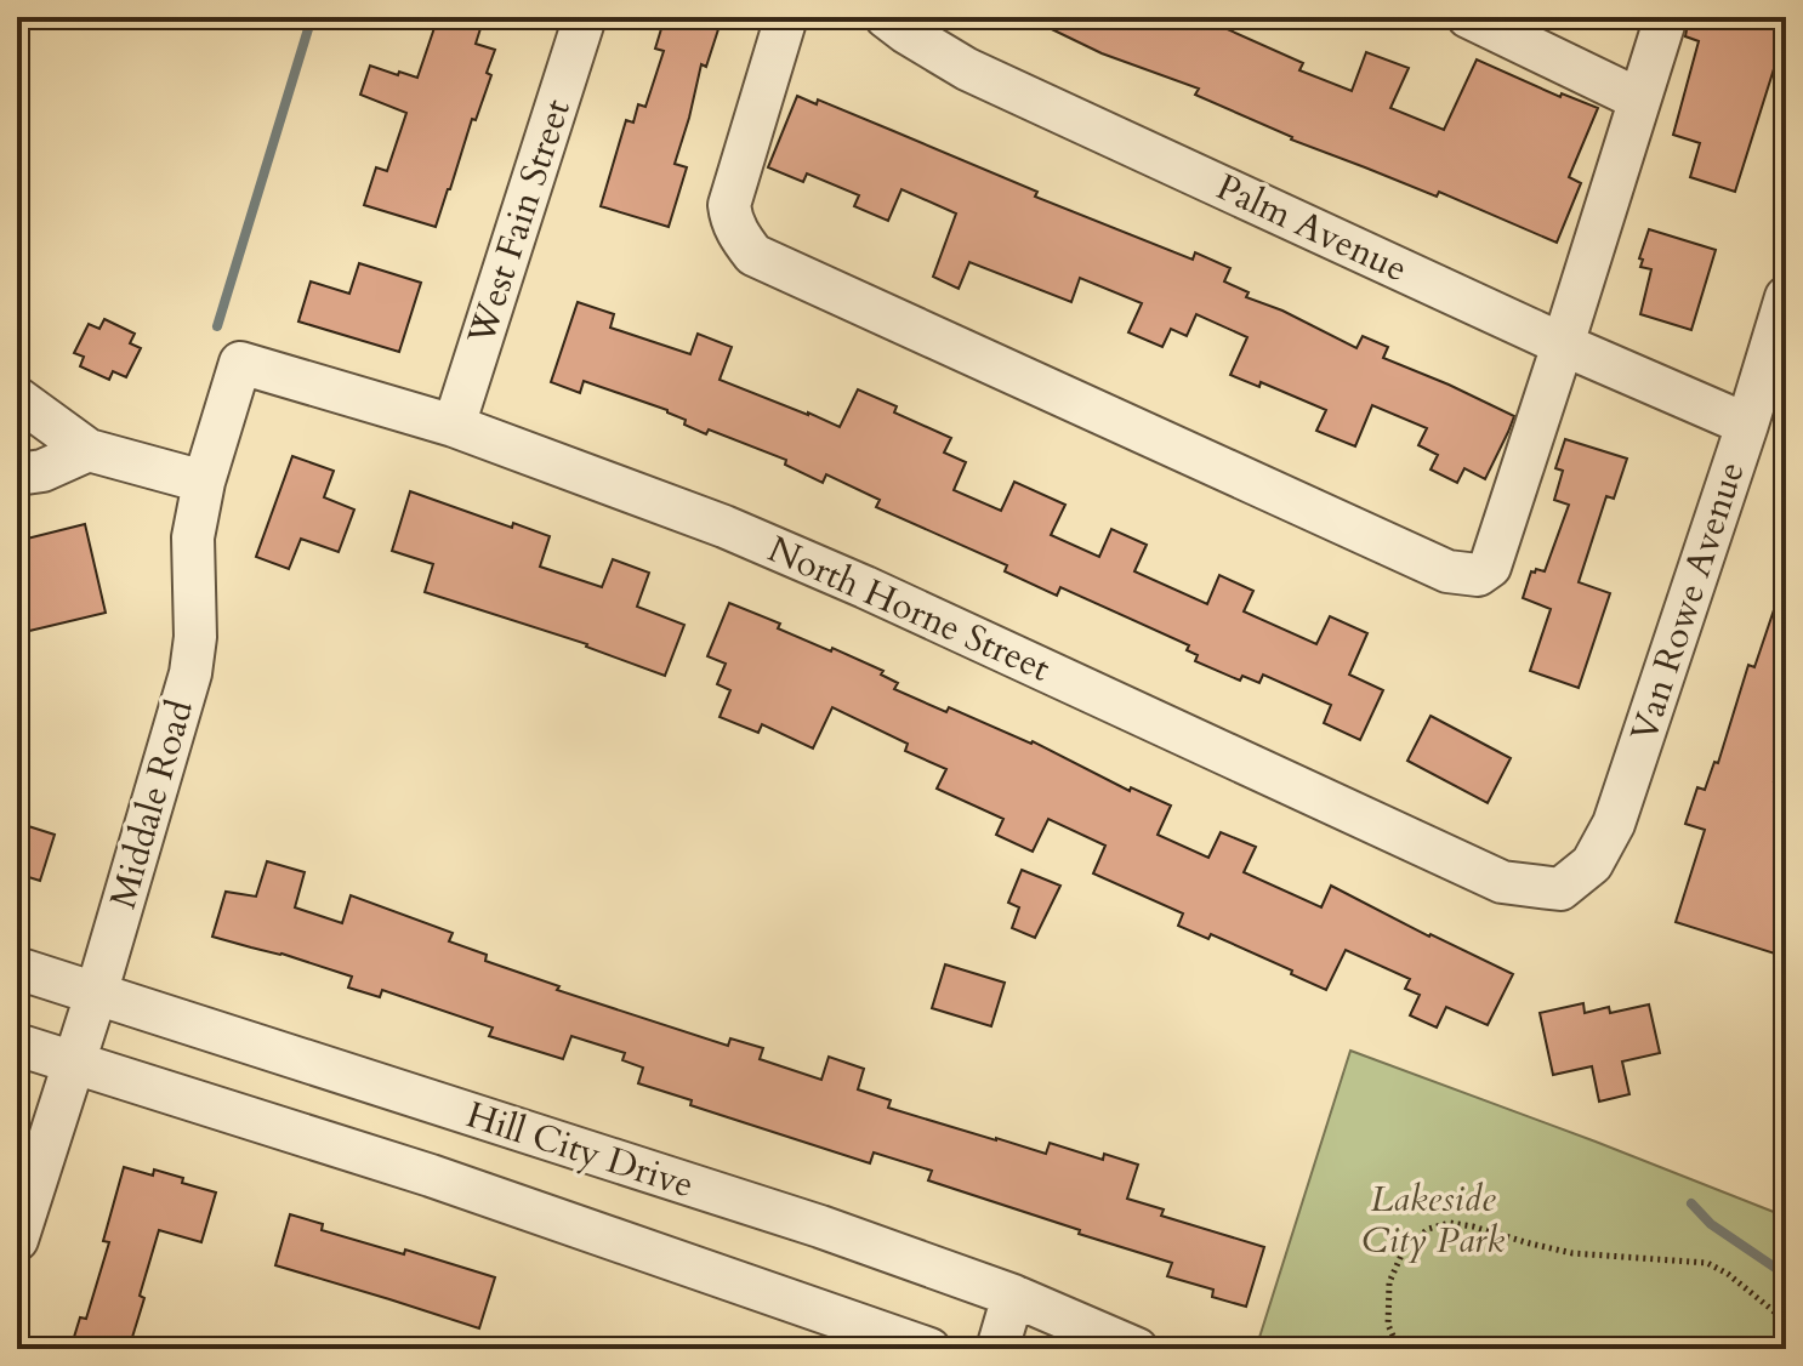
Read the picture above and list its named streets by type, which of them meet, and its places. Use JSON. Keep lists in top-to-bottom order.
{
  "streets": {
    "street": [
      "West Fain Street",
      "Palm Avenue",
      "Van Rowe Avenue",
      "North Horne Street",
      "Middale Road",
      "Hill City Drive"
    ]
  },
  "crossings": [
    ["West Fain Street", "North Horne Street"],
    ["Palm Avenue", "Van Rowe Avenue"],
    ["Van Rowe Avenue", "North Horne Street"],
    ["North Horne Street", "Middale Road"],
    ["Middale Road", "Hill City Drive"]
  ],
  "parks": ["Lakeside City Park"]
}
